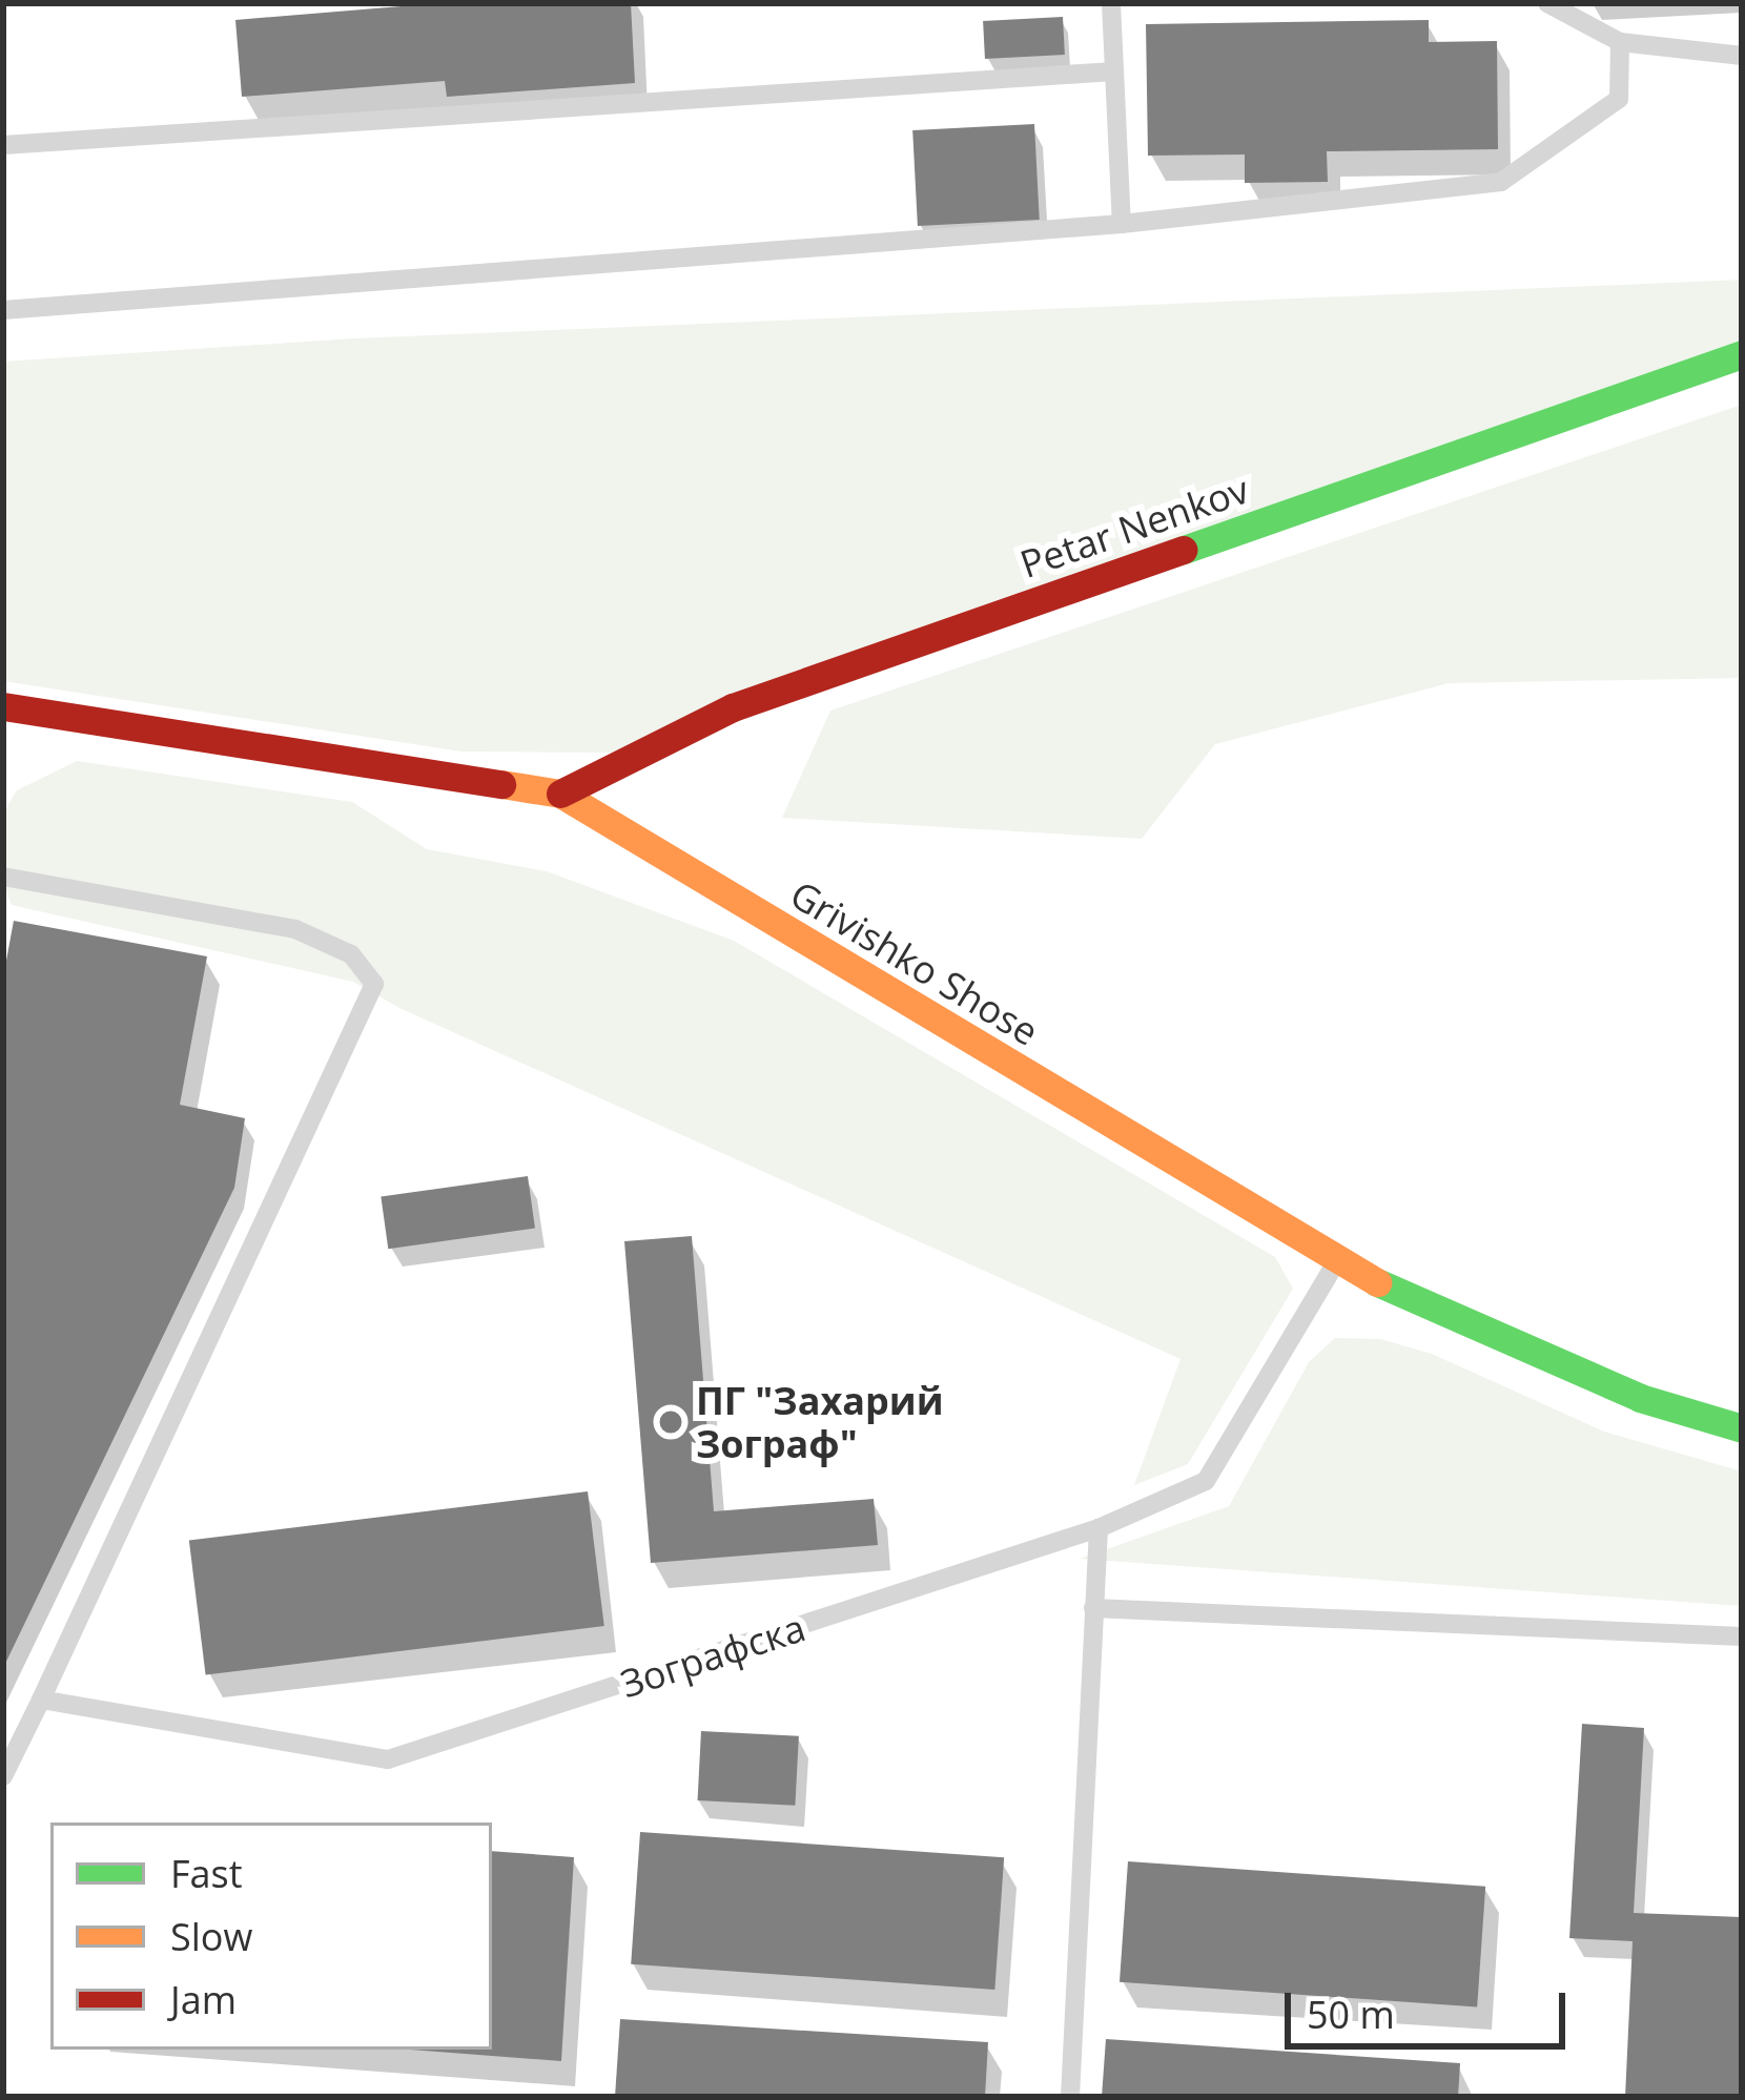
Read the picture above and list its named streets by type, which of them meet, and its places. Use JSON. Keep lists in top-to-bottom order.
{
  "streets": {
    "street": ["Petar Nenkov", "Grivishko Shose"],
    "lane": ["Зографска"]
  },
  "crossings": [
    ["Petar Nenkov", "Grivishko Shose"],
    ["Grivishko Shose", "Зографска"]
  ],
  "places": ["ПГ \"Захарий Зограф\""],
  "legend": ["Fast", "Slow", "Jam"],
  "scale_bar": "50 m"
}
